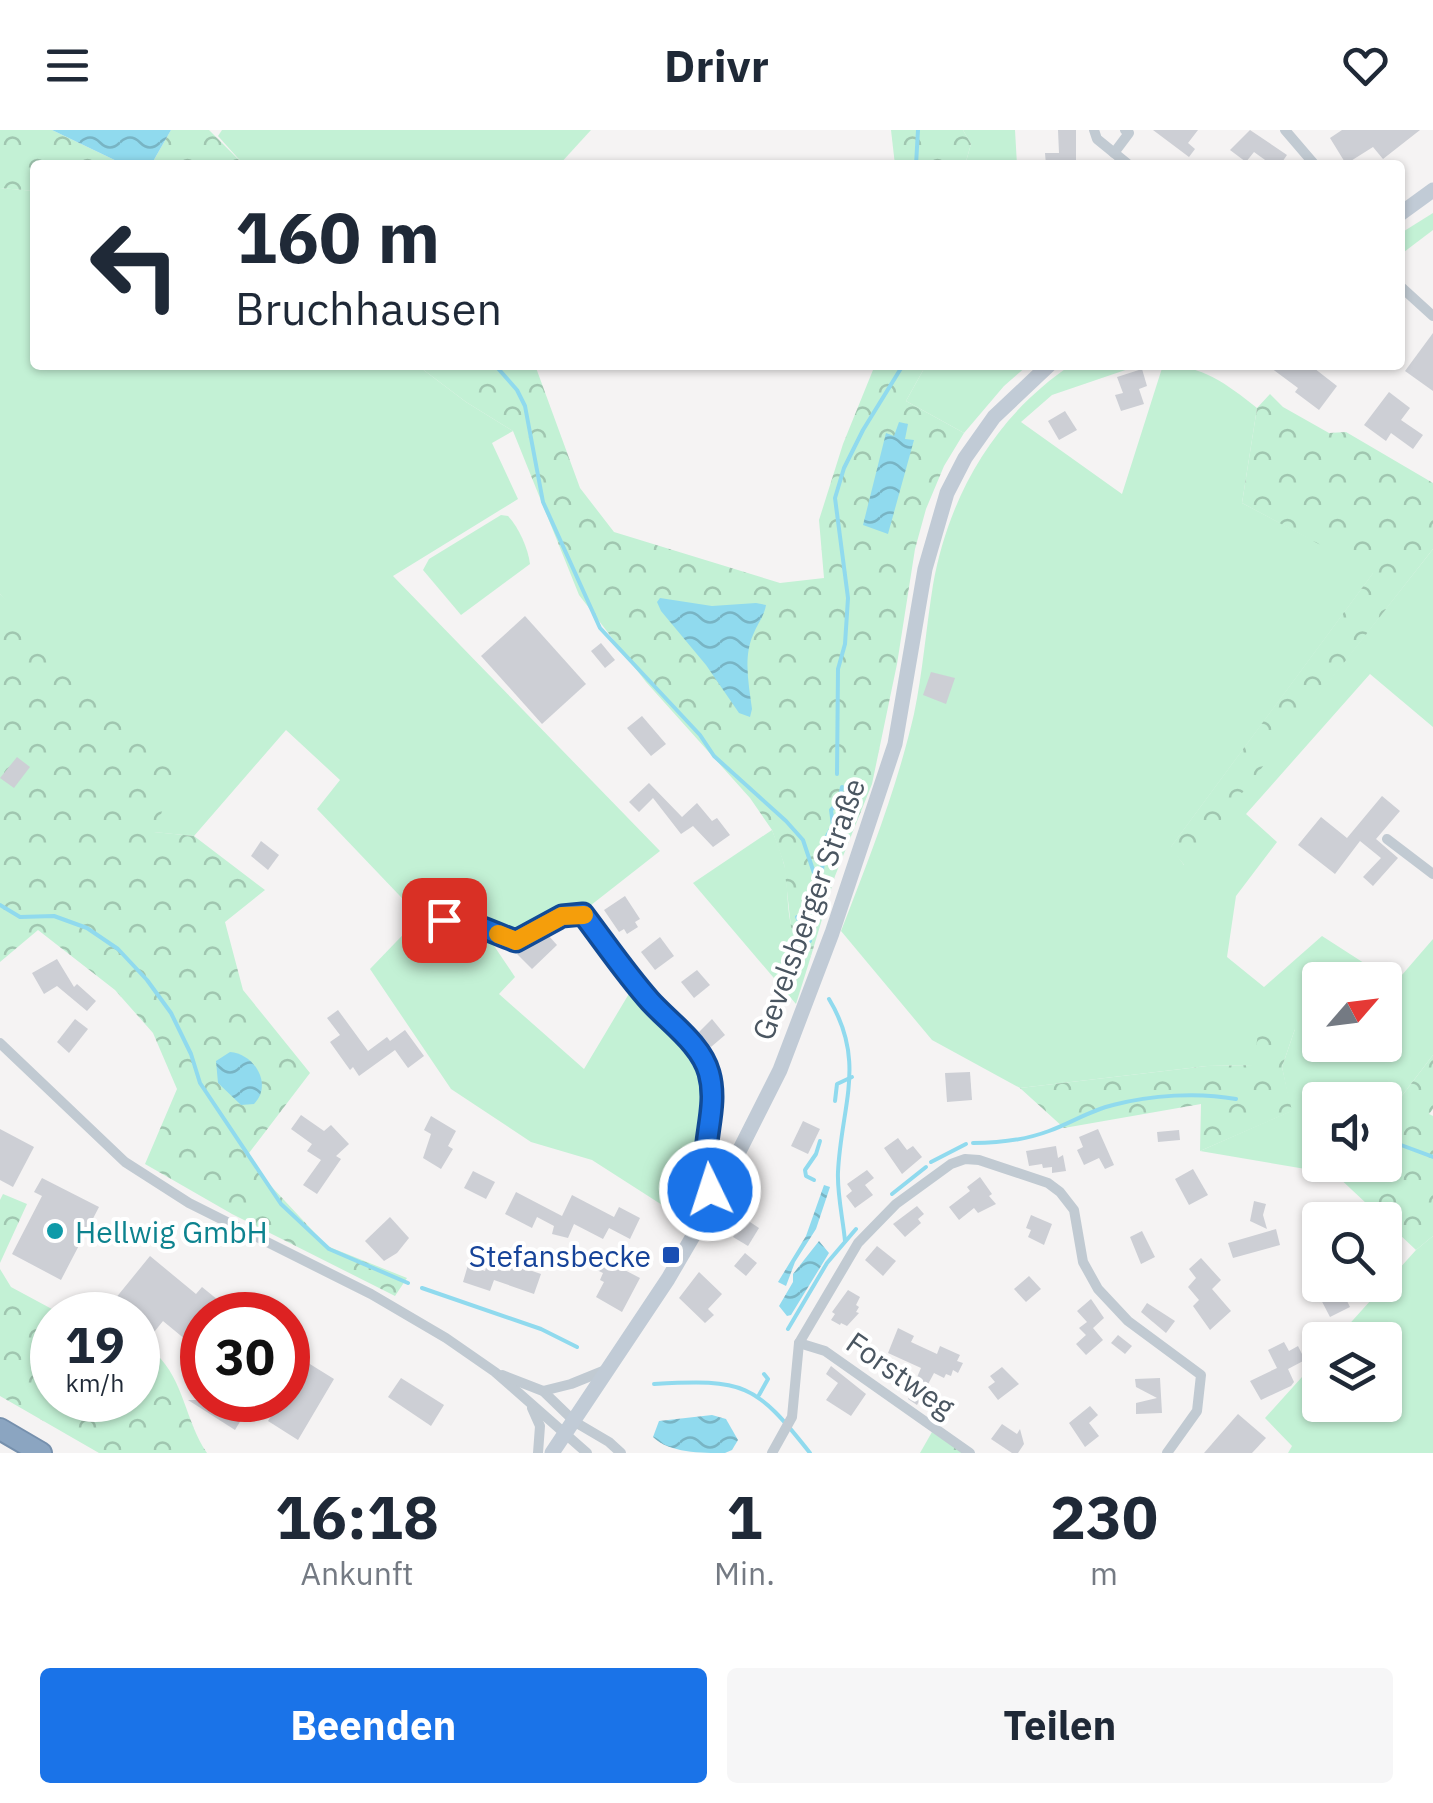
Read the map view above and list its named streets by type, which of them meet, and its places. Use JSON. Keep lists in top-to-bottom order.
{
  "streets": {
    "main road": ["Gevelsberger Straße"],
    "street": ["Forstweg"]
  },
  "places": {
    "other": ["Hellwig GmbH"],
    "transit": ["Stefansbecke"]
  },
  "north": "top right",
  "page": {
    "header": "Drivr",
    "turn": ["160 m", "Bruchhausen"],
    "speed": "19 km/h",
    "limit": "30",
    "eta": [
      "16:18",
      "Ankunft",
      "1",
      "Min.",
      "230",
      "m"
    ],
    "buttons": ["Beenden", "Teilen"]
  }
}
